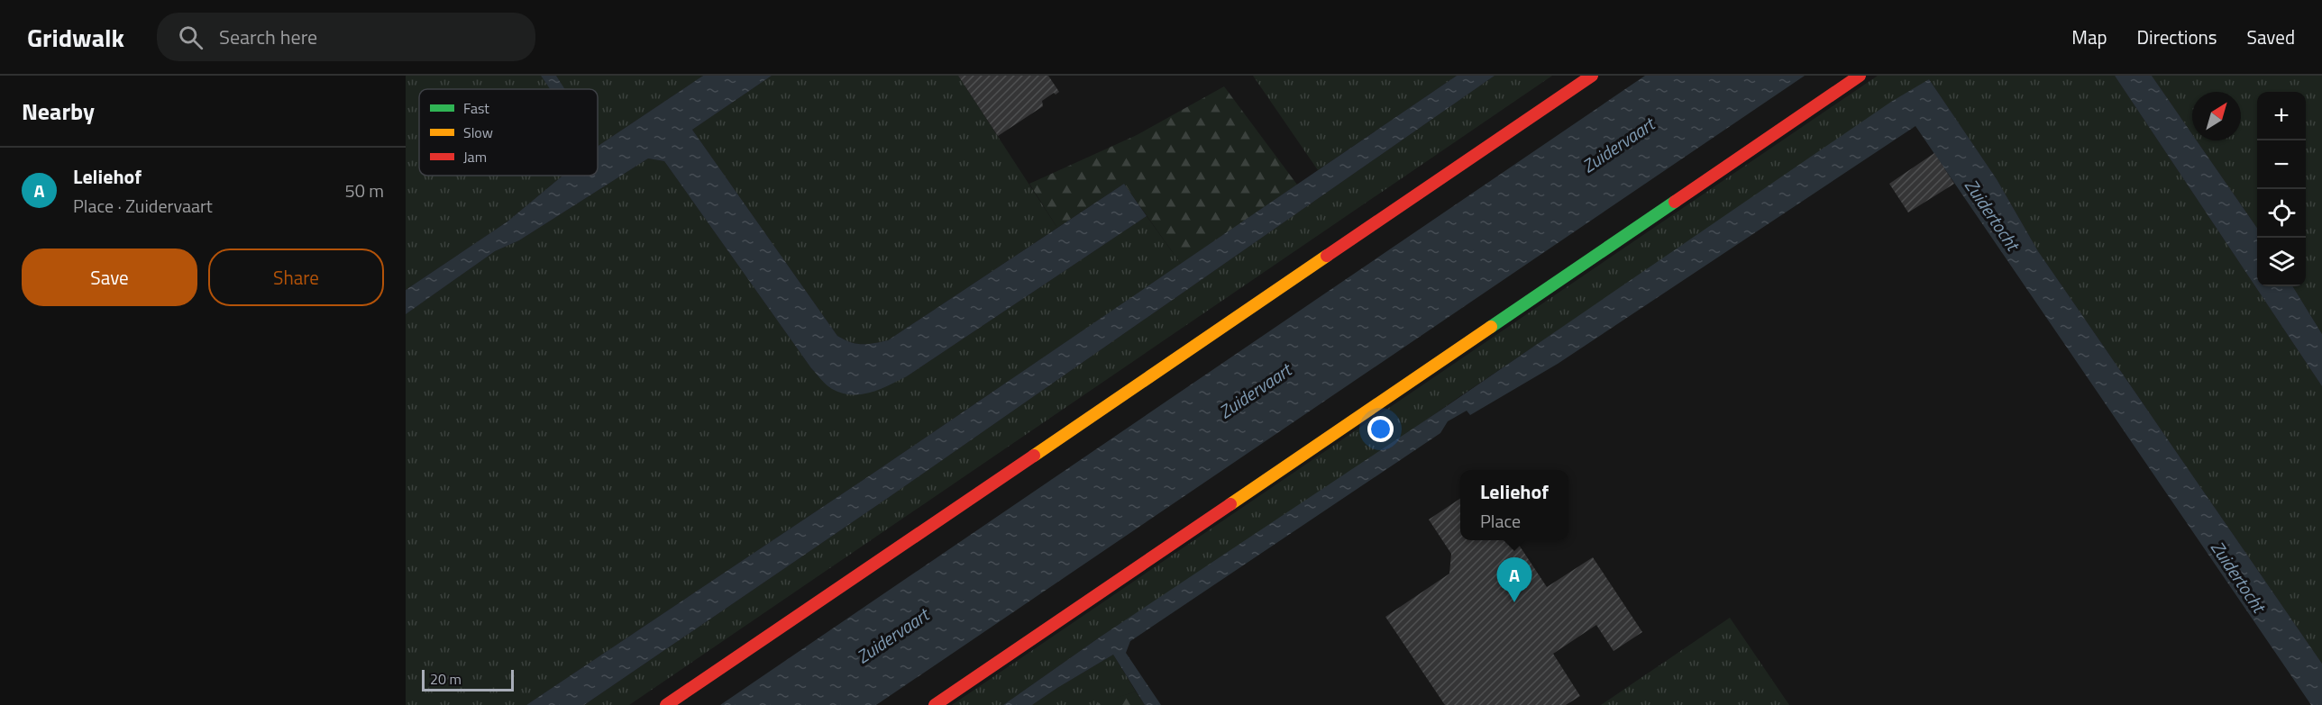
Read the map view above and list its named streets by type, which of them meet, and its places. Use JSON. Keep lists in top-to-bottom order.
{
  "water": ["Zuidervaart", "Zuidertocht"],
  "legend": ["Fast", "Slow", "Jam"],
  "scale_bar": "20 m",
  "north": "top right",
  "page": {
    "header": "Gridwalk",
    "search": "Search here",
    "nav": ["Map", "Directions", "Saved"],
    "heading": "Nearby",
    "map_buttons": ["+", "−"],
    "list": [
      {
        "mark": "A",
        "name": "Leliehof",
        "note": "Place · Zuidervaart",
        "value": "50 m"
      }
    ],
    "buttons": ["Save", "Share"],
    "popup": ["Leliehof", "Place"],
    "pins": "A",
    "scale": "20 m"
  }
}
